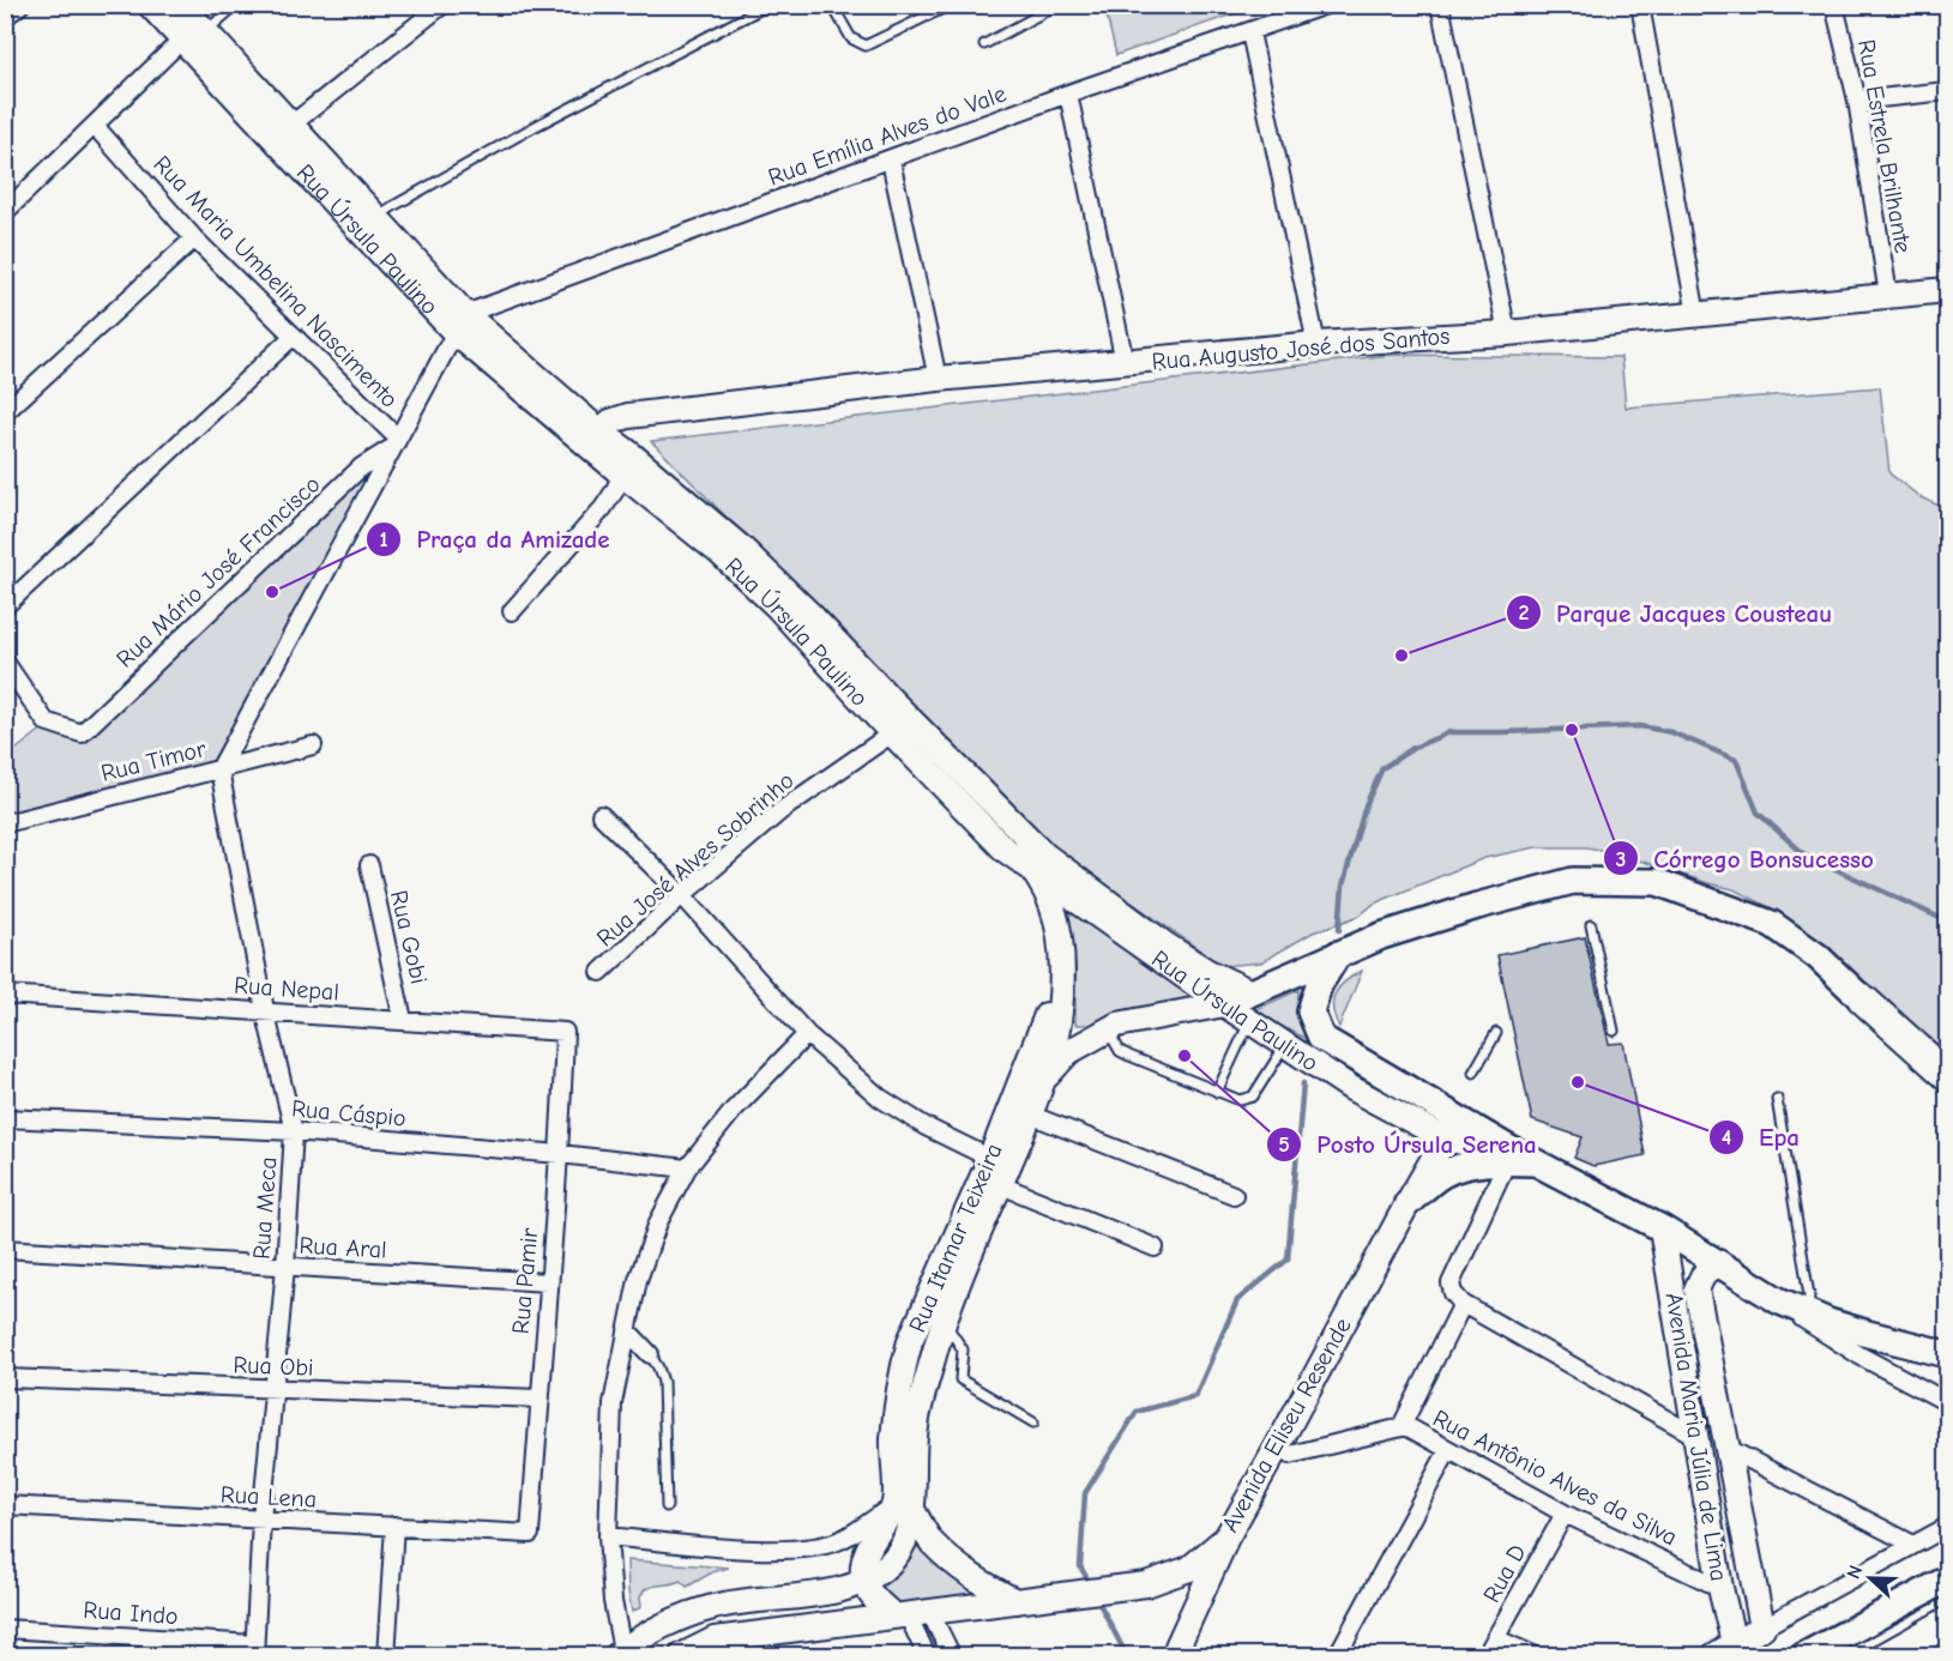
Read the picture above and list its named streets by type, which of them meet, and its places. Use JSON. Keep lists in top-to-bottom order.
{
  "streets": {
    "main road": [
      "Rua Úrsula Paulino",
      "Rua Augusto José dos Santos",
      "Rua Itamar Teixeira",
      "Avenida Eliseu Resende",
      "Avenida Maria Júlia de Lima"
    ],
    "street": [
      "Rua Emília Alves do Vale",
      "Rua Estrela Brilhante",
      "Rua Maria Umbelina Nascimento",
      "Rua Mário José Francisco",
      "Rua Timor",
      "Rua José Alves Sobrinho",
      "Rua Gobi",
      "Rua Nepal",
      "Rua Cáspio",
      "Rua Meca",
      "Rua Aral",
      "Rua Pamir",
      "Rua Obi",
      "Rua Antônio Alves da Silva",
      "Rua Lena",
      "Rua D",
      "Rua Indo"
    ]
  },
  "crossings": [
    ["Rua Emília Alves do Vale", "Rua Úrsula Paulino"],
    ["Rua Estrela Brilhante", "Rua Augusto José dos Santos"],
    ["Rua Úrsula Paulino", "Rua Augusto José dos Santos"],
    ["Rua Úrsula Paulino", "Rua José Alves Sobrinho"],
    ["Rua Úrsula Paulino", "Rua Itamar Teixeira"],
    ["Rua Úrsula Paulino", "Avenida Eliseu Resende"],
    ["Rua Úrsula Paulino", "Avenida Maria Júlia de Lima"],
    ["Rua Maria Umbelina Nascimento", "Rua Mário José Francisco"],
    ["Rua Timor", "Rua Meca"],
    ["Rua Gobi", "Rua Nepal"],
    ["Rua Nepal", "Rua Meca"],
    ["Rua Nepal", "Rua Pamir"],
    ["Rua Cáspio", "Rua Meca"],
    ["Rua Cáspio", "Rua Pamir"],
    ["Rua Meca", "Rua Aral"],
    ["Rua Meca", "Rua Obi"],
    ["Rua Meca", "Rua Lena"],
    ["Rua Meca", "Rua Indo"],
    ["Rua Aral", "Rua Pamir"],
    ["Rua Pamir", "Rua Obi"],
    ["Rua Pamir", "Rua Lena"],
    ["Avenida Maria Júlia de Lima", "Rua Antônio Alves da Silva"],
    ["Rua Antônio Alves da Silva", "Rua D"]
  ],
  "places": [
    "Praça da Amizade",
    "Parque Jacques Cousteau",
    "Córrego Bonsucesso",
    "Posto Úrsula Serena",
    "Epa"
  ],
  "north": "left"
}
